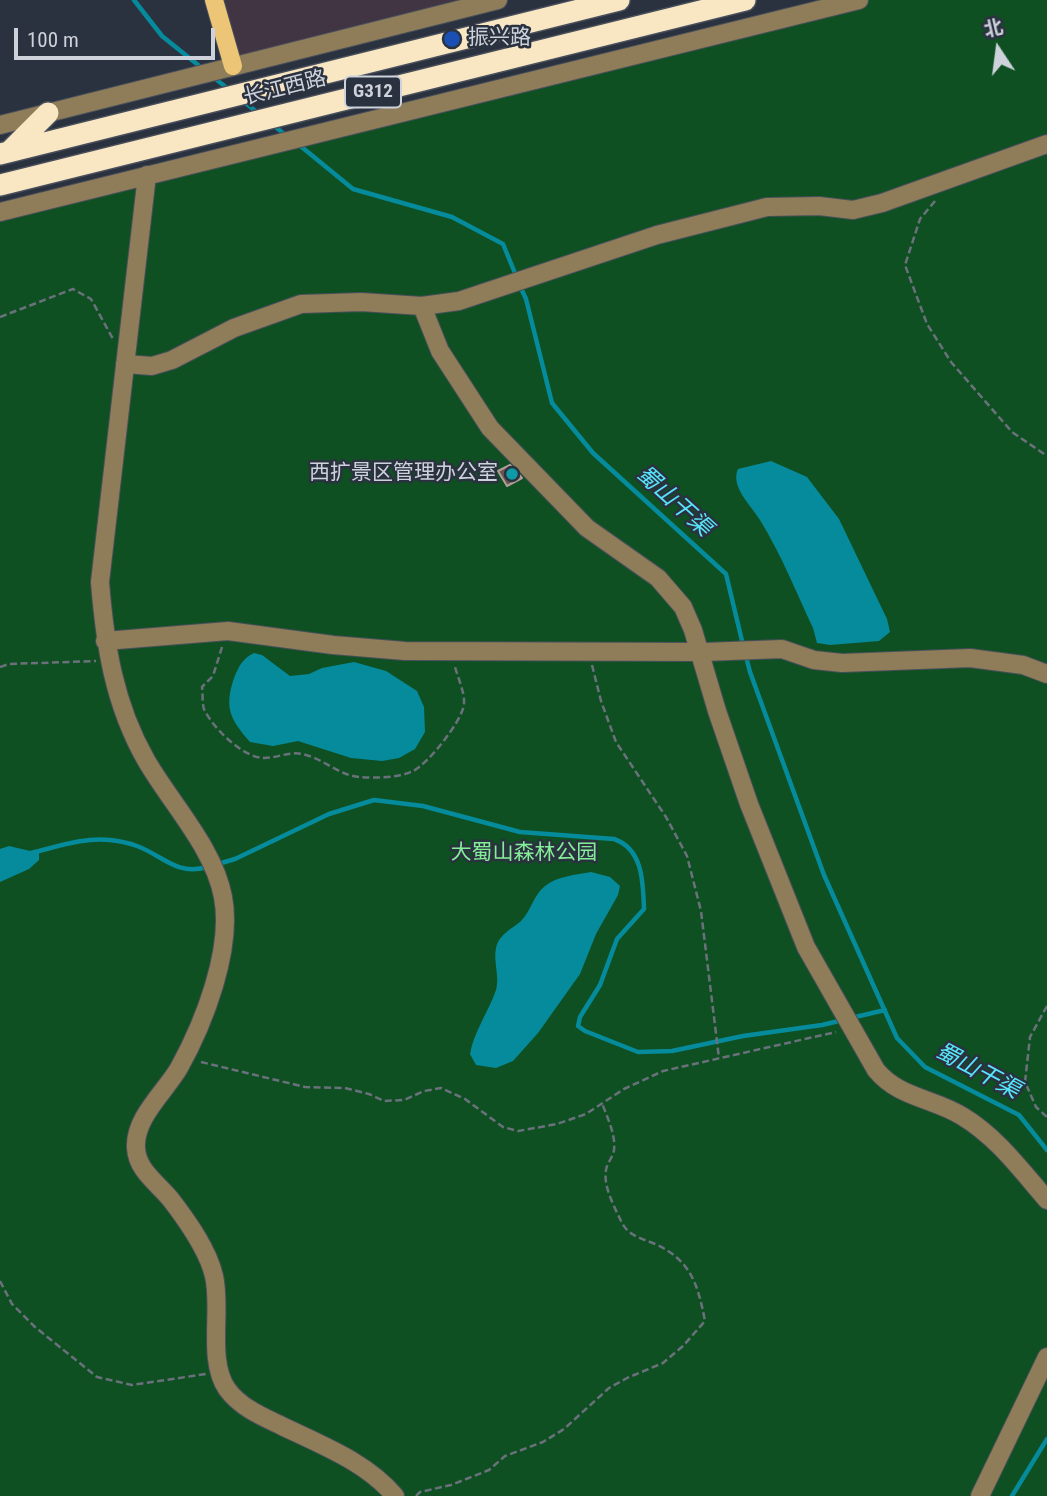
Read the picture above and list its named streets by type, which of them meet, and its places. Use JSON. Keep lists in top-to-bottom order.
{
  "streets": {
    "highway": ["长江西路", "G312"]
  },
  "water": ["蜀山干渠"],
  "parks": ["大蜀山森林公园"],
  "places": ["振兴路", "西扩景区管理办公室"],
  "scale_bar": "100 m",
  "north": "top"
}
